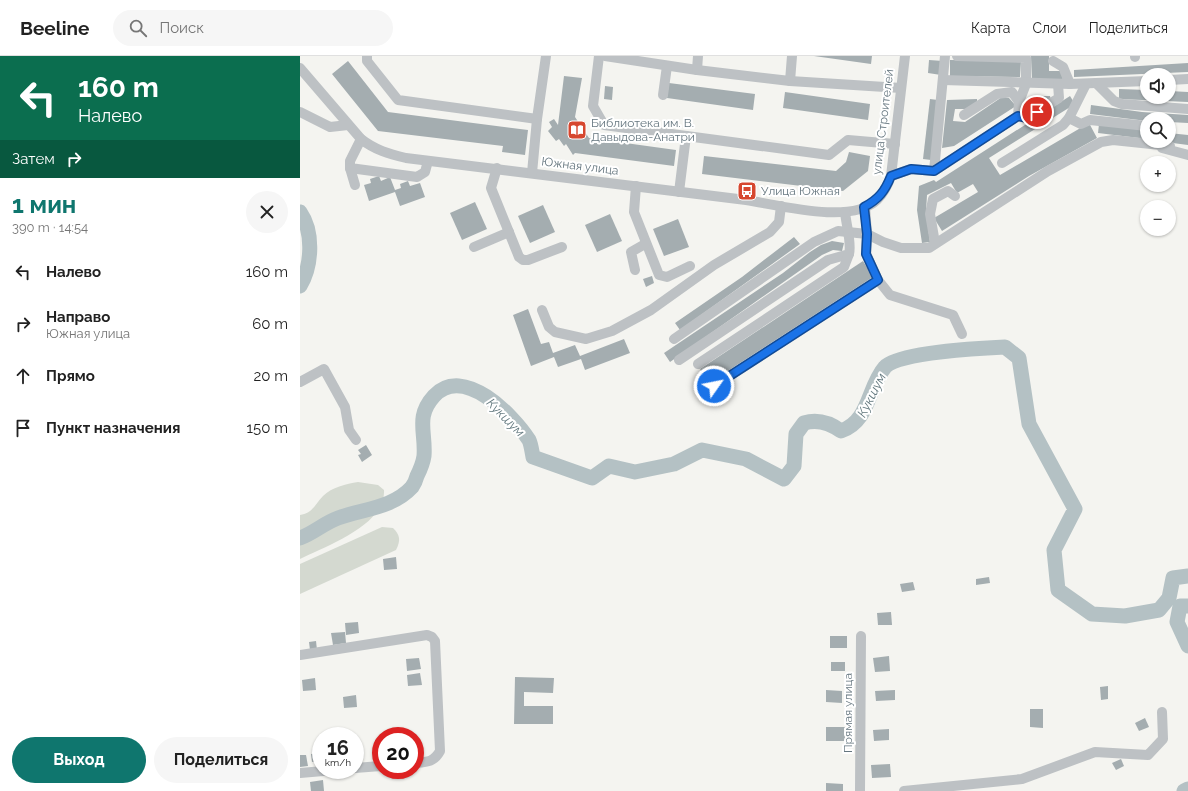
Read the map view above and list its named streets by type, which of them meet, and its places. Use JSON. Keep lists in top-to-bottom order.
{
  "streets": {
    "street": ["улица Строителей", "Южная улица", "Прямая улица"]
  },
  "crossings": [
    ["улица Строителей", "Южная улица"]
  ],
  "water": ["Кукшум"],
  "places": {
    "library": ["Библиотека им. В. Давыдова-Анатри"],
    "bus stop": ["Улица Южная"]
  },
  "page": {
    "header": "Beeline",
    "search": "Поиск",
    "nav": ["Карта", "Слои", "Поделиться"],
    "turn": ["160 m", "Налево"],
    "map_buttons": ["+", "−"],
    "then": "Затем",
    "heading": ["1 мин", "390 m · 14:54"],
    "list": [
      {
        "name": "Налево",
        "value": "160 m"
      },
      {
        "name": "Направо",
        "note": "Южная улица",
        "value": "60 m"
      },
      {
        "name": "Прямо",
        "value": "20 m"
      },
      {
        "name": "Пункт назначения",
        "value": "150 m"
      }
    ],
    "speed": "16 km/h",
    "limit": "20",
    "buttons": ["Выход", "Поделиться"]
  }
}
